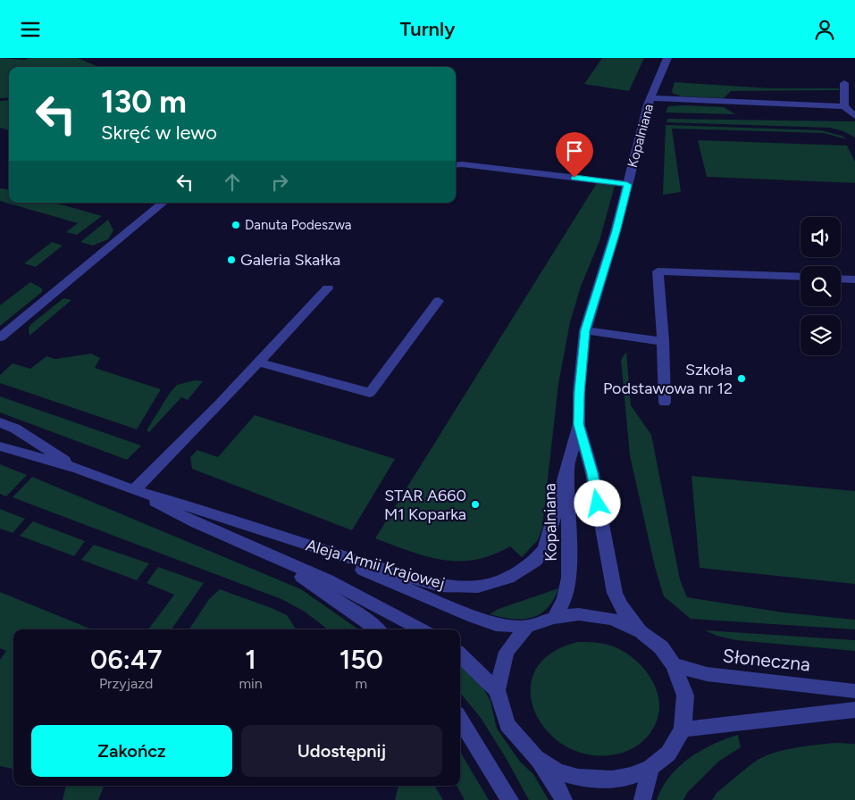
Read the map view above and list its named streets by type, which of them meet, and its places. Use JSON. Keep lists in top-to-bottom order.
{
  "streets": {
    "street": ["Kopalniana", "Aleja Armii Krajowej", "Słoneczna"]
  },
  "crossings": [
    ["Kopalniana", "Aleja Armii Krajowej"]
  ],
  "places": [
    "Danuta Podeszwa",
    "Galeria Skałka",
    "Szkoła Podstawowa nr 12",
    "STAR A660 M1 Koparka"
  ],
  "page": {
    "header": "Turnly",
    "turn": ["130 m", "Skręć w lewo"],
    "eta": [
      "06:47",
      "Przyjazd",
      "1",
      "min",
      "150",
      "m"
    ],
    "buttons": ["Zakończ", "Udostępnij"]
  }
}
